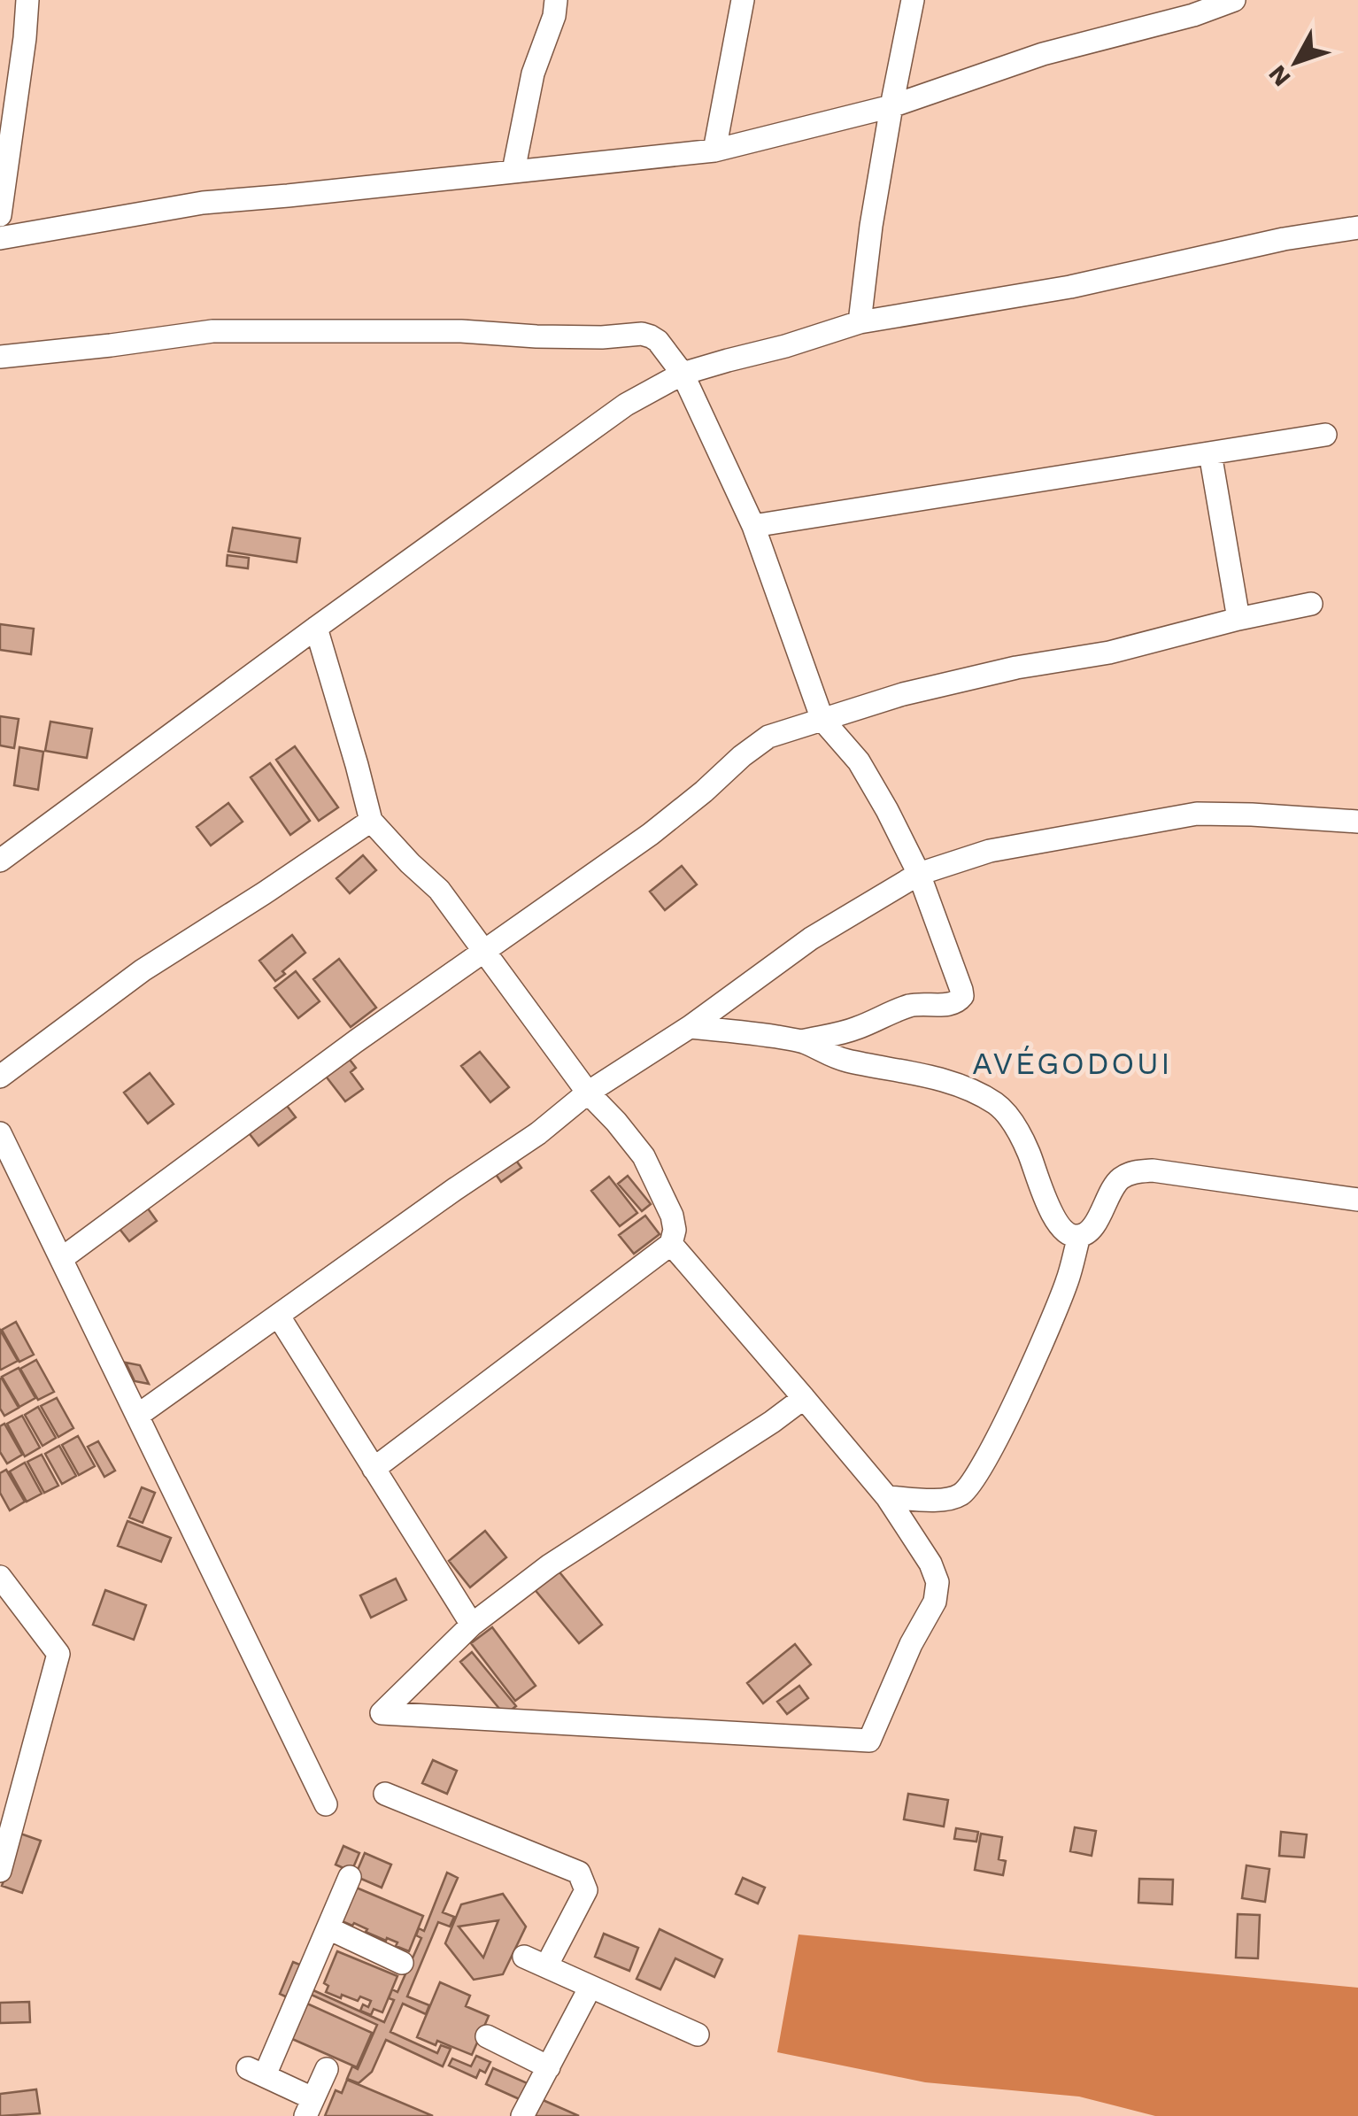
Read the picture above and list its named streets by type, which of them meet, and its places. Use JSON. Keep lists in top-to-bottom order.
{
  "districts": ["AVÉGODOUI"],
  "north": "bottom left"
}
